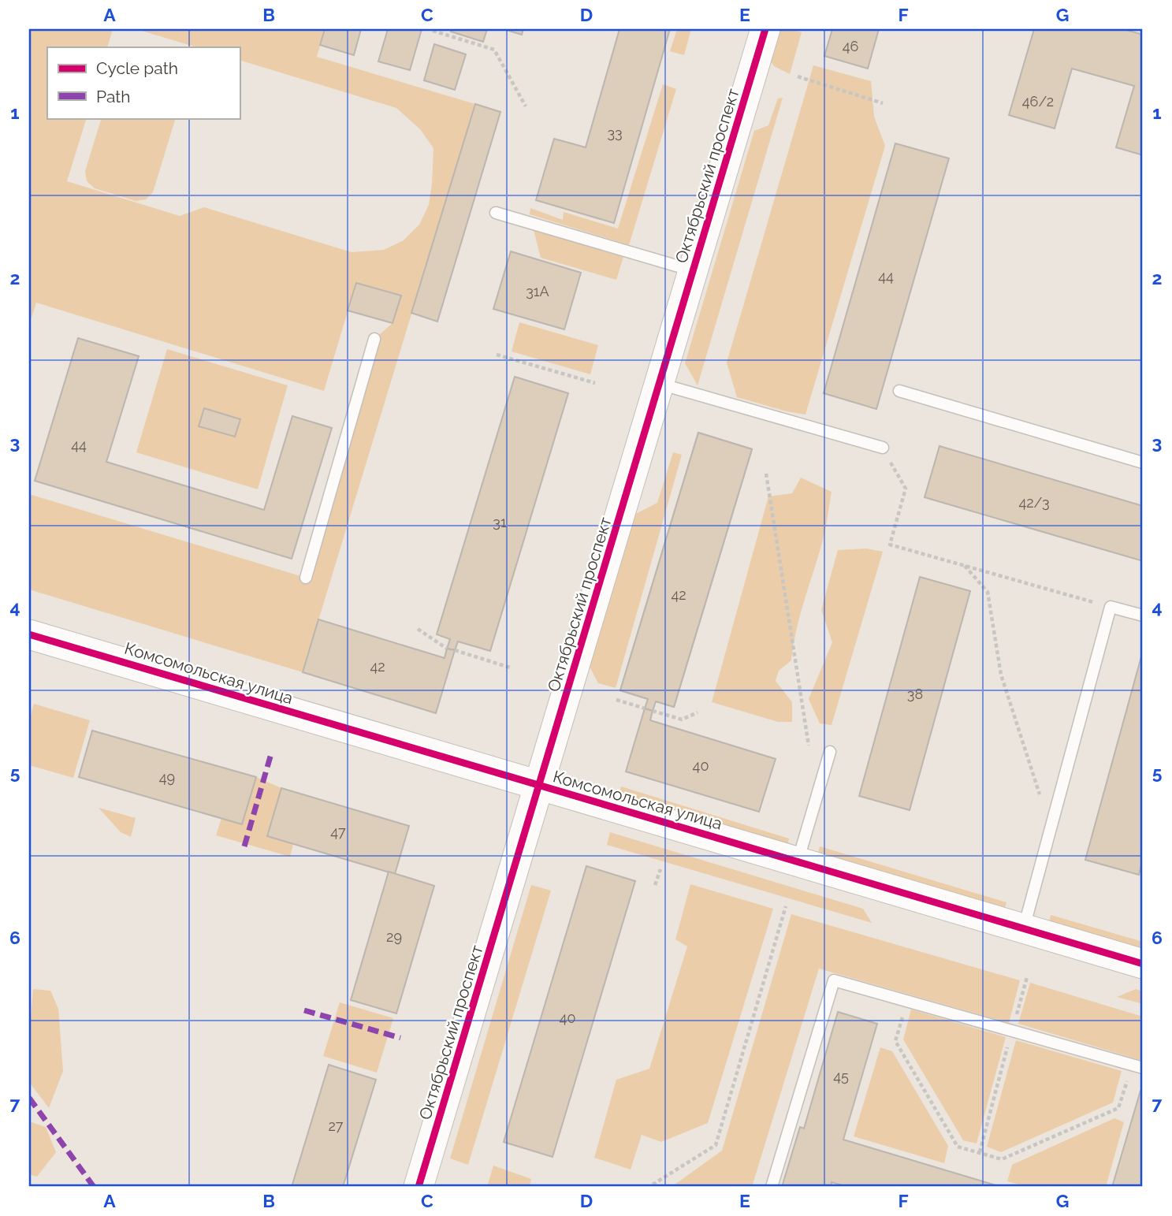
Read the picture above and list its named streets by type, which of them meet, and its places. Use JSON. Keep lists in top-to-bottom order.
{
  "streets": {
    "street": ["Октябрьский проспект", "Комсомольская улица"]
  },
  "crossings": [
    ["Октябрьский проспект", "Комсомольская улица"]
  ],
  "house_numbers": [
    "46",
    "46/2",
    "33",
    "44",
    "31А",
    "44",
    "42/3",
    "31",
    "42",
    "42",
    "38",
    "40",
    "49",
    "47",
    "29",
    "40",
    "45",
    "27"
  ],
  "legend": ["Cycle path", "Path"],
  "grid": {
    "columns": [
      "A",
      "B",
      "C",
      "D",
      "E",
      "F",
      "G"
    ],
    "rows": [
      "1",
      "2",
      "3",
      "4",
      "5",
      "6",
      "7"
    ]
  }
}
